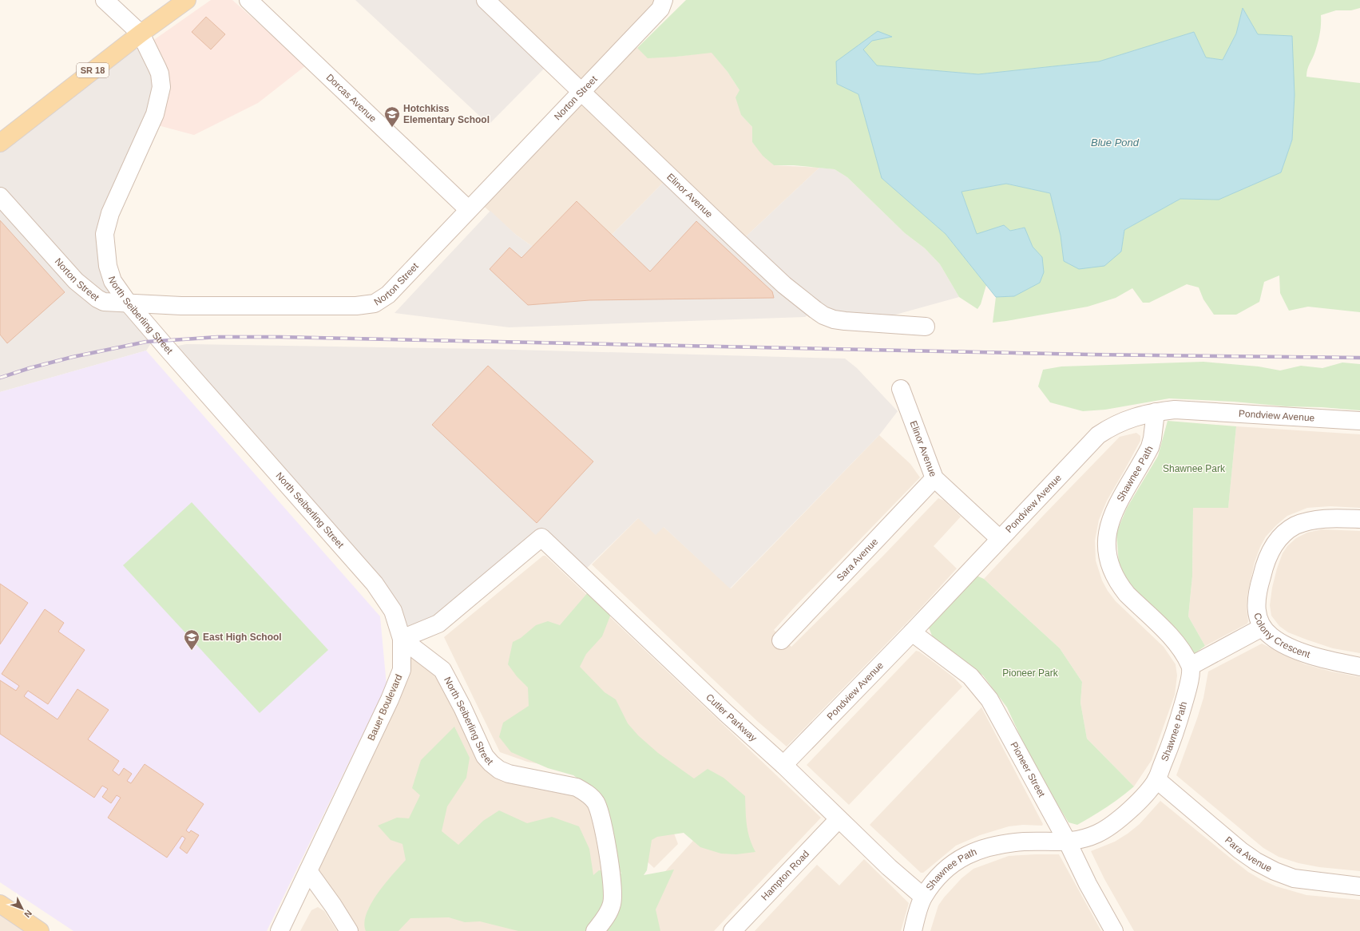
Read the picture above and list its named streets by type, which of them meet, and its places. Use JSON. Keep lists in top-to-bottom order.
{
  "streets": {
    "main road": ["SR 18"],
    "street": [
      "Dorcas Avenue",
      "Norton Street",
      "Elinor Avenue",
      "North Seiberling Street",
      "Pondview Avenue",
      "Shawnee Path",
      "Sara Avenue",
      "Colony Crescent",
      "Bauer Boulevard",
      "Cutler Parkway",
      "Pioneer Street",
      "Para Avenue",
      "Hampton Road"
    ]
  },
  "crossings": [
    ["SR 18", "North Seiberling Street"],
    ["Dorcas Avenue", "Norton Street"],
    ["Norton Street", "Elinor Avenue"],
    ["Norton Street", "North Seiberling Street"],
    ["Elinor Avenue", "Pondview Avenue"],
    ["Elinor Avenue", "Sara Avenue"],
    ["North Seiberling Street", "Bauer Boulevard"],
    ["North Seiberling Street", "Cutler Parkway"],
    ["Pondview Avenue", "Shawnee Path"],
    ["Pondview Avenue", "Cutler Parkway"],
    ["Pondview Avenue", "Pioneer Street"],
    ["Shawnee Path", "Cutler Parkway"],
    ["Shawnee Path", "Pioneer Street"],
    ["Shawnee Path", "Para Avenue"],
    ["Bauer Boulevard", "Cutler Parkway"],
    ["Cutler Parkway", "Hampton Road"]
  ],
  "water": ["Blue Pond"],
  "parks": ["Shawnee Park", "Pioneer Park"],
  "places": {
    "school or university": ["Hotchkiss Elementary School", "East High School"]
  },
  "north": "bottom right"
}
